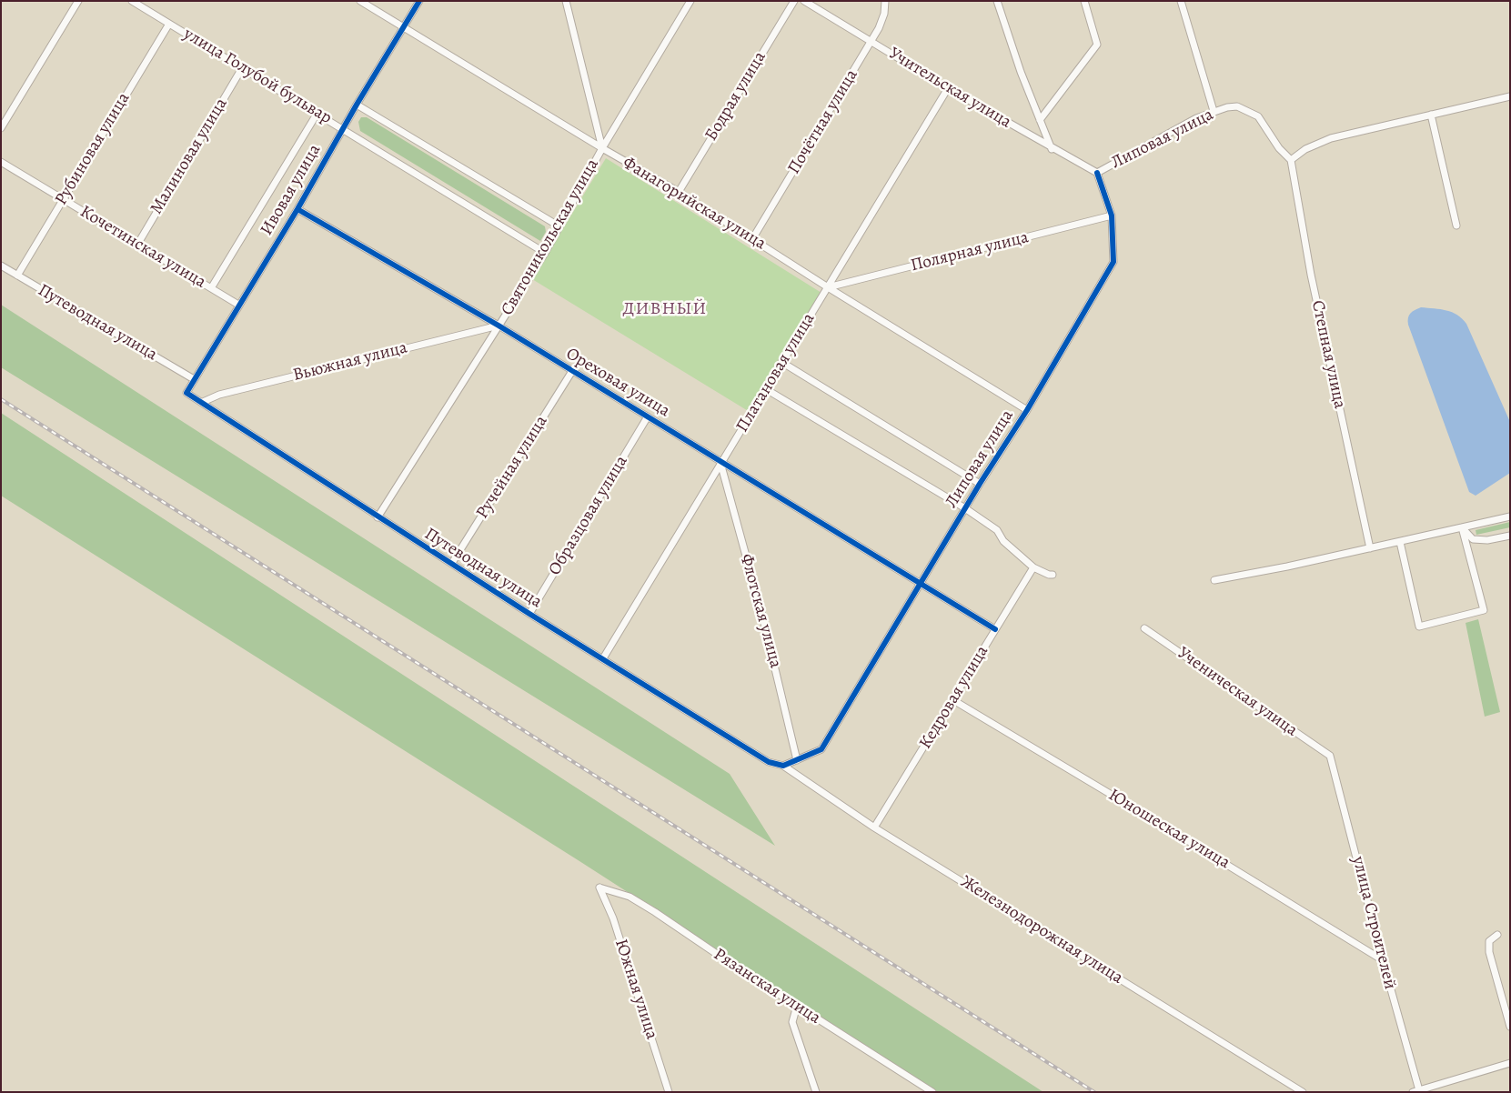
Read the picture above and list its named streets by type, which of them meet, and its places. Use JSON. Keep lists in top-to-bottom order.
{
  "streets": {
    "street": [
      "улица Голубой бульвар",
      "Учительская улица",
      "Бодрая улица",
      "Почётная улица",
      "Липовая улица",
      "Рубиновая улица",
      "Малиновая улица",
      "Ивовая улица",
      "Фанагорийская улица",
      "Святоникольская улица",
      "Кочетинская улица",
      "Полярная улица",
      "Путеводная улица",
      "Степная улица",
      "Вьюжная улица",
      "Платановая улица",
      "Ореховая улица",
      "Ручейная улица",
      "Образцовая улица",
      "Флотская улица",
      "Ученическая улица",
      "Кедровая улица",
      "Юношеская улица",
      "улица Строителей",
      "Железнодорожная улица",
      "Рязанская улица",
      "Южная улица"
    ]
  },
  "crossings": [
    ["улица Голубой бульвар", "Рубиновая улица"],
    ["улица Голубой бульвар", "Малиновая улица"],
    ["улица Голубой бульвар", "Ивовая улица"],
    ["улица Голубой бульвар", "Святоникольская улица"],
    ["Учительская улица", "Почётная улица"],
    ["Учительская улица", "Липовая улица"],
    ["Учительская улица", "Платановая улица"],
    ["Бодрая улица", "Фанагорийская улица"],
    ["Почётная улица", "Фанагорийская улица"],
    ["Липовая улица", "Фанагорийская улица"],
    ["Липовая улица", "Полярная улица"],
    ["Липовая улица", "Степная улица"],
    ["Липовая улица", "Ореховая улица"],
    ["Липовая улица", "Флотская улица"],
    ["Рубиновая улица", "Кочетинская улица"],
    ["Рубиновая улица", "Путеводная улица"],
    ["Малиновая улица", "Кочетинская улица"],
    ["Ивовая улица", "Фанагорийская улица"],
    ["Ивовая улица", "Кочетинская улица"],
    ["Ивовая улица", "Путеводная улица"],
    ["Ивовая улица", "Ореховая улица"],
    ["Фанагорийская улица", "Святоникольская улица"],
    ["Фанагорийская улица", "Полярная улица"],
    ["Фанагорийская улица", "Платановая улица"],
    ["Святоникольская улица", "Путеводная улица"],
    ["Святоникольская улица", "Вьюжная улица"],
    ["Святоникольская улица", "Ореховая улица"],
    ["Полярная улица", "Платановая улица"],
    ["Путеводная улица", "Вьюжная улица"],
    ["Путеводная улица", "Платановая улица"],
    ["Путеводная улица", "Ручейная улица"],
    ["Путеводная улица", "Образцовая улица"],
    ["Путеводная улица", "Железнодорожная улица"],
    ["Вьюжная улица", "Ореховая улица"],
    ["Платановая улица", "Ореховая улица"],
    ["Платановая улица", "Флотская улица"],
    ["Ореховая улица", "Ручейная улица"],
    ["Ореховая улица", "Образцовая улица"],
    ["Ореховая улица", "Флотская улица"],
    ["Ореховая улица", "Кедровая улица"],
    ["Ученическая улица", "улица Строителей"],
    ["Кедровая улица", "Юношеская улица"],
    ["Кедровая улица", "Железнодорожная улица"],
    ["Юношеская улица", "улица Строителей"],
    ["Рязанская улица", "Южная улица"]
  ],
  "districts": ["ДИВНЫЙ"]
}
